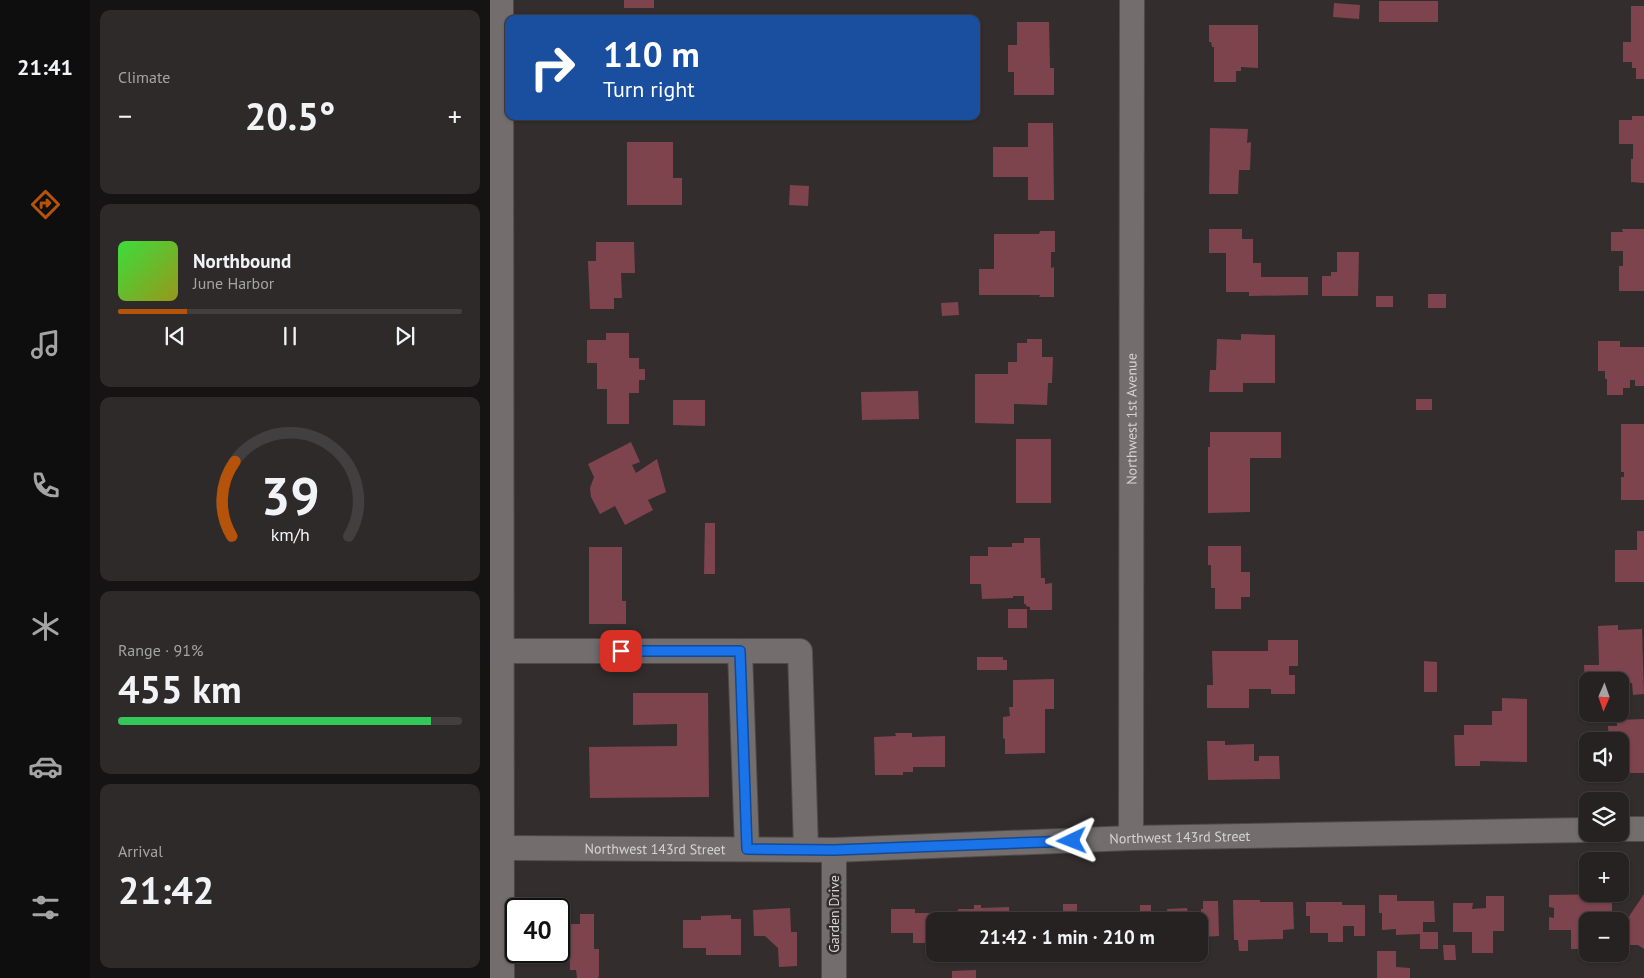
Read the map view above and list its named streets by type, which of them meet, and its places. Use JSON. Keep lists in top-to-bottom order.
{
  "streets": {
    "street": ["Northwest 1st Avenue", "Northwest 143rd Street", "Garden Drive"]
  },
  "crossings": [
    ["Northwest 1st Avenue", "Northwest 143rd Street"],
    ["Northwest 143rd Street", "Garden Drive"]
  ],
  "north": "bottom",
  "page": {
    "tabs": "21:41",
    "tile": [
      "Climate",
      ["Range · 91%", "455 km"],
      ["Arrival", "21:42"]
    ],
    "turn": ["110 m", "Turn right"],
    "heat": ["−", "20.5°", "+"],
    "song": ["Northbound", "June Harbor"],
    "map_buttons": ["+", "−"],
    "limit": "40",
    "trip": "21:42 · 1 min · 210 m",
    "gauge": ["39", "km/h"]
  }
}
